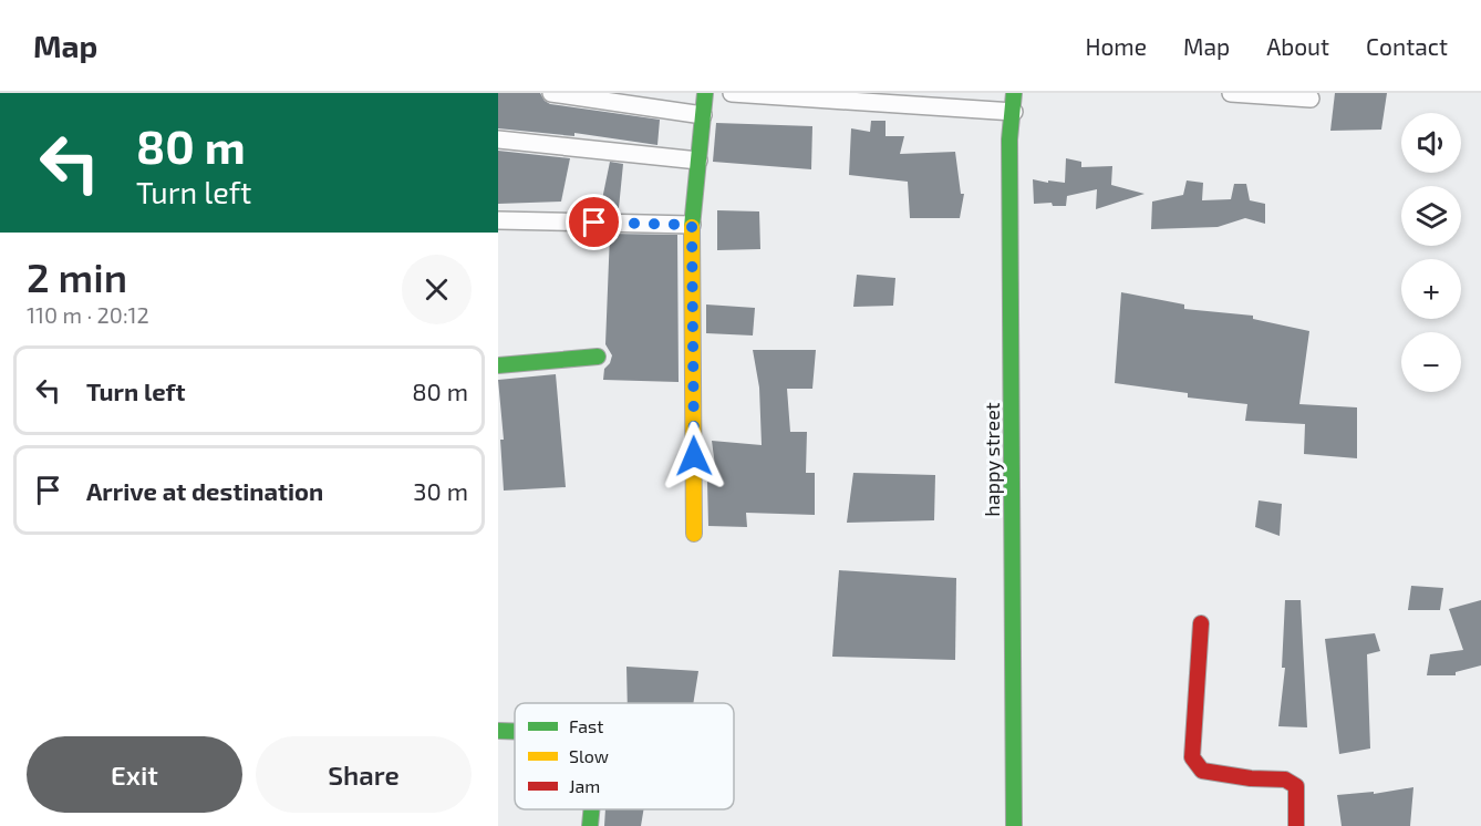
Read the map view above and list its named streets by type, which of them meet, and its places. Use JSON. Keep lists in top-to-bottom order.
{
  "streets": {
    "street": ["happy street"]
  },
  "legend": ["Fast", "Slow", "Jam"],
  "page": {
    "header": "Map",
    "nav": [
      "Home",
      "Map",
      "About",
      "Contact"
    ],
    "turn": ["80 m", "Turn left"],
    "map_buttons": ["+", "−"],
    "heading": ["2 min", "110 m · 20:12"],
    "list": [
      {
        "name": "Turn left",
        "value": "80 m"
      },
      {
        "name": "Arrive at destination",
        "value": "30 m"
      }
    ],
    "buttons": ["Exit", "Share"]
  }
}
